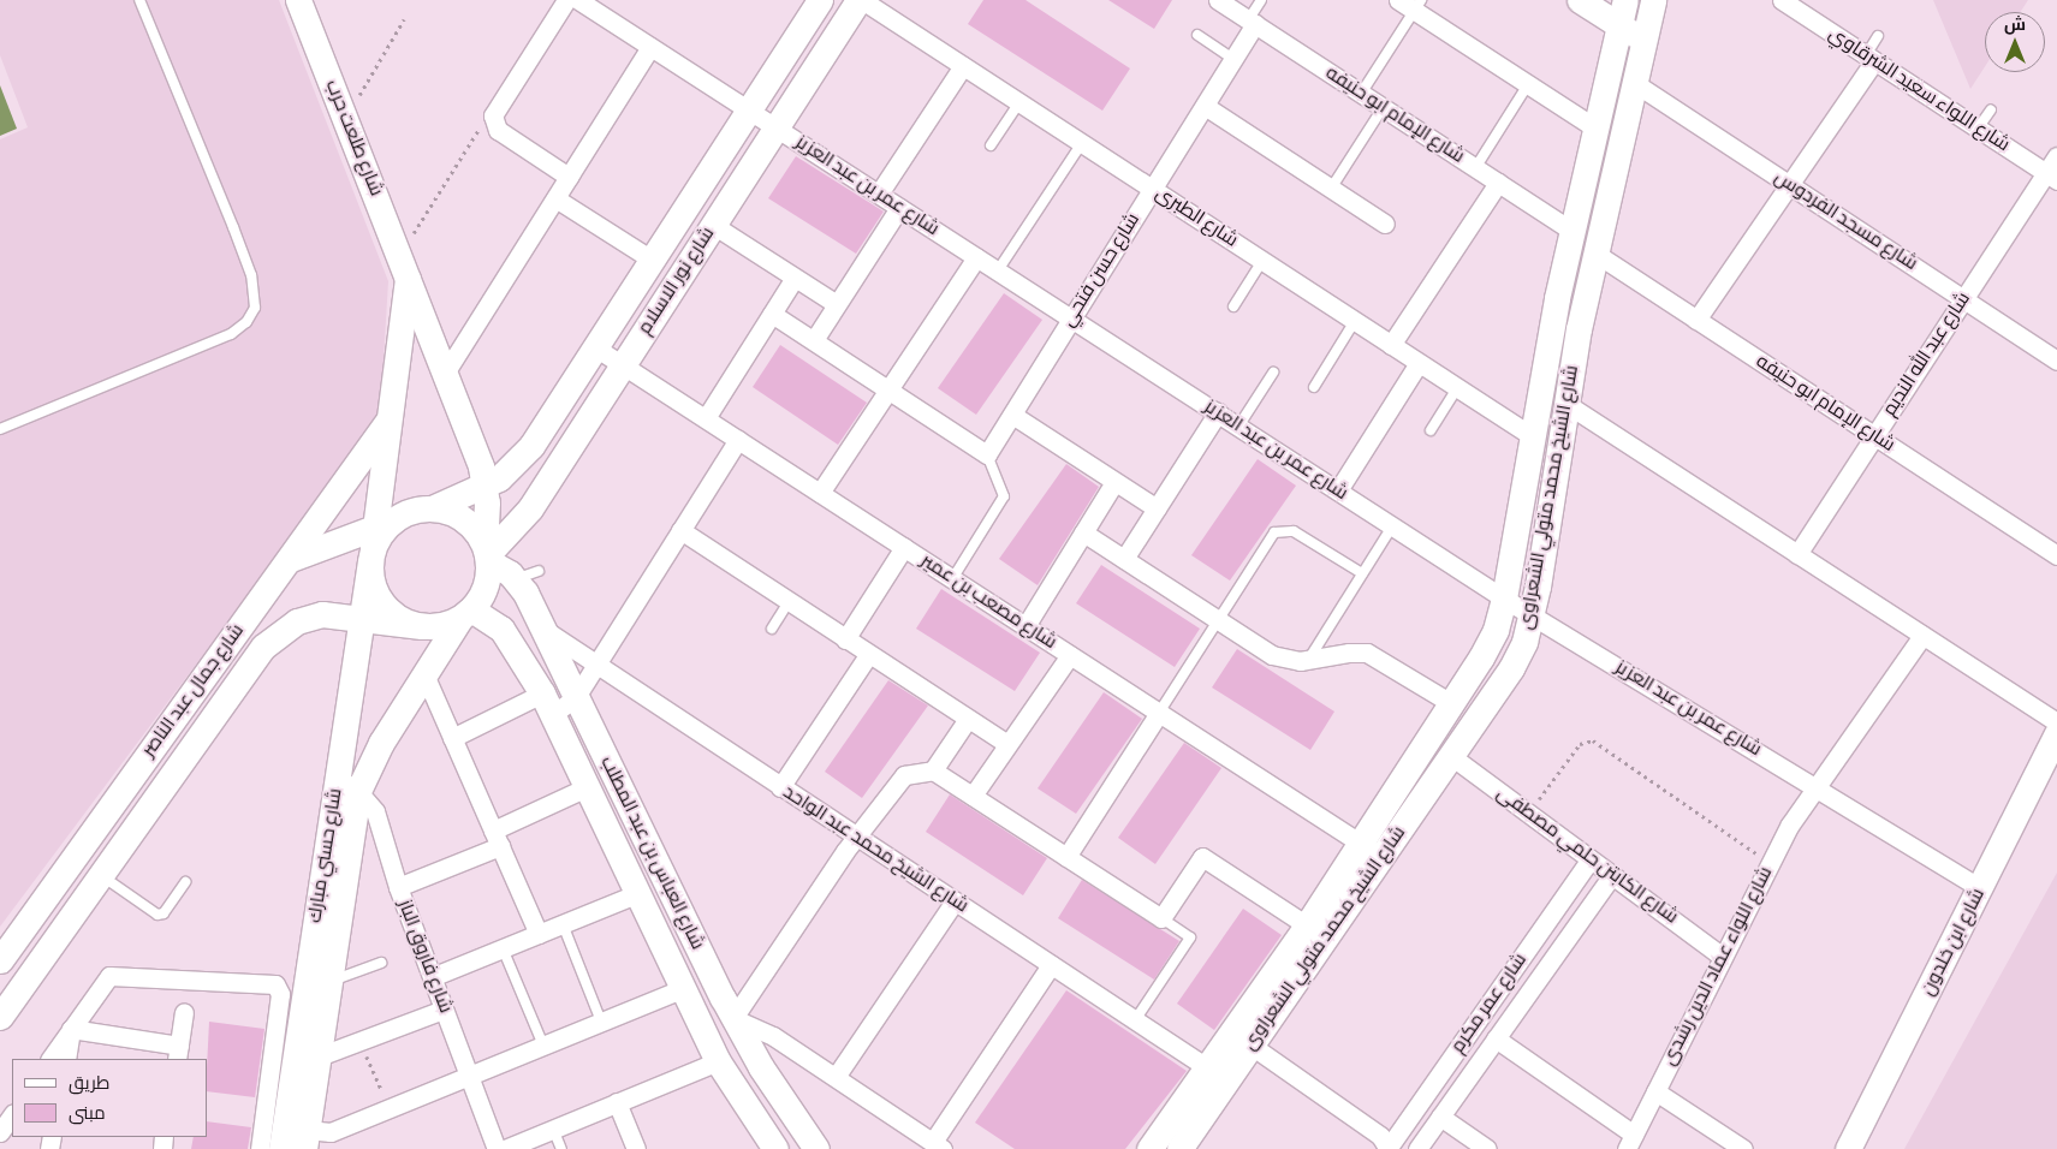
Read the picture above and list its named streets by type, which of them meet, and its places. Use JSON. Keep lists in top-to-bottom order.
{
  "streets": {
    "street": [
      "شارع اللواء سعيد الشرقاوي",
      "شارع الإمام ابو حنيفه",
      "شارع طلعت حرب",
      "شارع عمر بن عبد العزيز",
      "شارع الطبرى",
      "شارع مسجد الفردوس",
      "شارع حسن فتحي",
      "شارع نور الاسلام",
      "شارع عبد الله النديم",
      "شارع الشيخ محمد متولي الشعراوى",
      "شارع مصعب بن عمير",
      "شارع جمال عبد الناصر",
      "شارع الشيخ محمد عبد الواحد",
      "شارع العباس بن عبد المطلب",
      "شارع حسني مبارك",
      "شارع الكابتن حلمي مصطفى",
      "شارع ابن خلدون",
      "شارع فاروق الباز",
      "شارع اللواء عماد الدين رشدى",
      "شارع عمر مكرم"
    ]
  },
  "crossings": [
    ["شارع اللواء سعيد الشرقاوي", "شارع عبد الله النديم"],
    ["شارع الإمام ابو حنيفه", "شارع حسن فتحي"],
    ["شارع الإمام ابو حنيفه", "شارع عبد الله النديم"],
    ["شارع الإمام ابو حنيفه", "شارع الشيخ محمد متولي الشعراوى"],
    ["شارع طلعت حرب", "شارع نور الاسلام"],
    ["شارع طلعت حرب", "شارع جمال عبد الناصر"],
    ["شارع طلعت حرب", "شارع العباس بن عبد المطلب"],
    ["شارع طلعت حرب", "شارع حسني مبارك"],
    ["شارع عمر بن عبد العزيز", "شارع حسن فتحي"],
    ["شارع عمر بن عبد العزيز", "شارع نور الاسلام"],
    ["شارع عمر بن عبد العزيز", "شارع الشيخ محمد متولي الشعراوى"],
    ["شارع عمر بن عبد العزيز", "شارع ابن خلدون"],
    ["شارع عمر بن عبد العزيز", "شارع اللواء عماد الدين رشدى"],
    ["شارع الطبرى", "شارع حسن فتحي"],
    ["شارع الطبرى", "شارع نور الاسلام"],
    ["شارع الطبرى", "شارع الشيخ محمد متولي الشعراوى"],
    ["شارع مسجد الفردوس", "شارع عبد الله النديم"],
    ["شارع مسجد الفردوس", "شارع الشيخ محمد متولي الشعراوى"],
    ["شارع نور الاسلام", "شارع مصعب بن عمير"],
    ["شارع نور الاسلام", "شارع جمال عبد الناصر"],
    ["شارع نور الاسلام", "شارع العباس بن عبد المطلب"],
    ["شارع نور الاسلام", "شارع حسني مبارك"],
    ["شارع الشيخ محمد متولي الشعراوى", "شارع مصعب بن عمير"],
    ["شارع الشيخ محمد متولي الشعراوى", "شارع الشيخ محمد عبد الواحد"],
    ["شارع الشيخ محمد متولي الشعراوى", "شارع الكابتن حلمي مصطفى"],
    ["شارع جمال عبد الناصر", "شارع العباس بن عبد المطلب"],
    ["شارع جمال عبد الناصر", "شارع حسني مبارك"],
    ["شارع الشيخ محمد عبد الواحد", "شارع العباس بن عبد المطلب"],
    ["شارع العباس بن عبد المطلب", "شارع حسني مبارك"],
    ["شارع حسني مبارك", "شارع فاروق الباز"],
    ["شارع الكابتن حلمي مصطفى", "شارع اللواء عماد الدين رشدى"],
    ["شارع الكابتن حلمي مصطفى", "شارع عمر مكرم"]
  ],
  "legend": ["طريق", "مبنى"],
  "north": "top"
}
